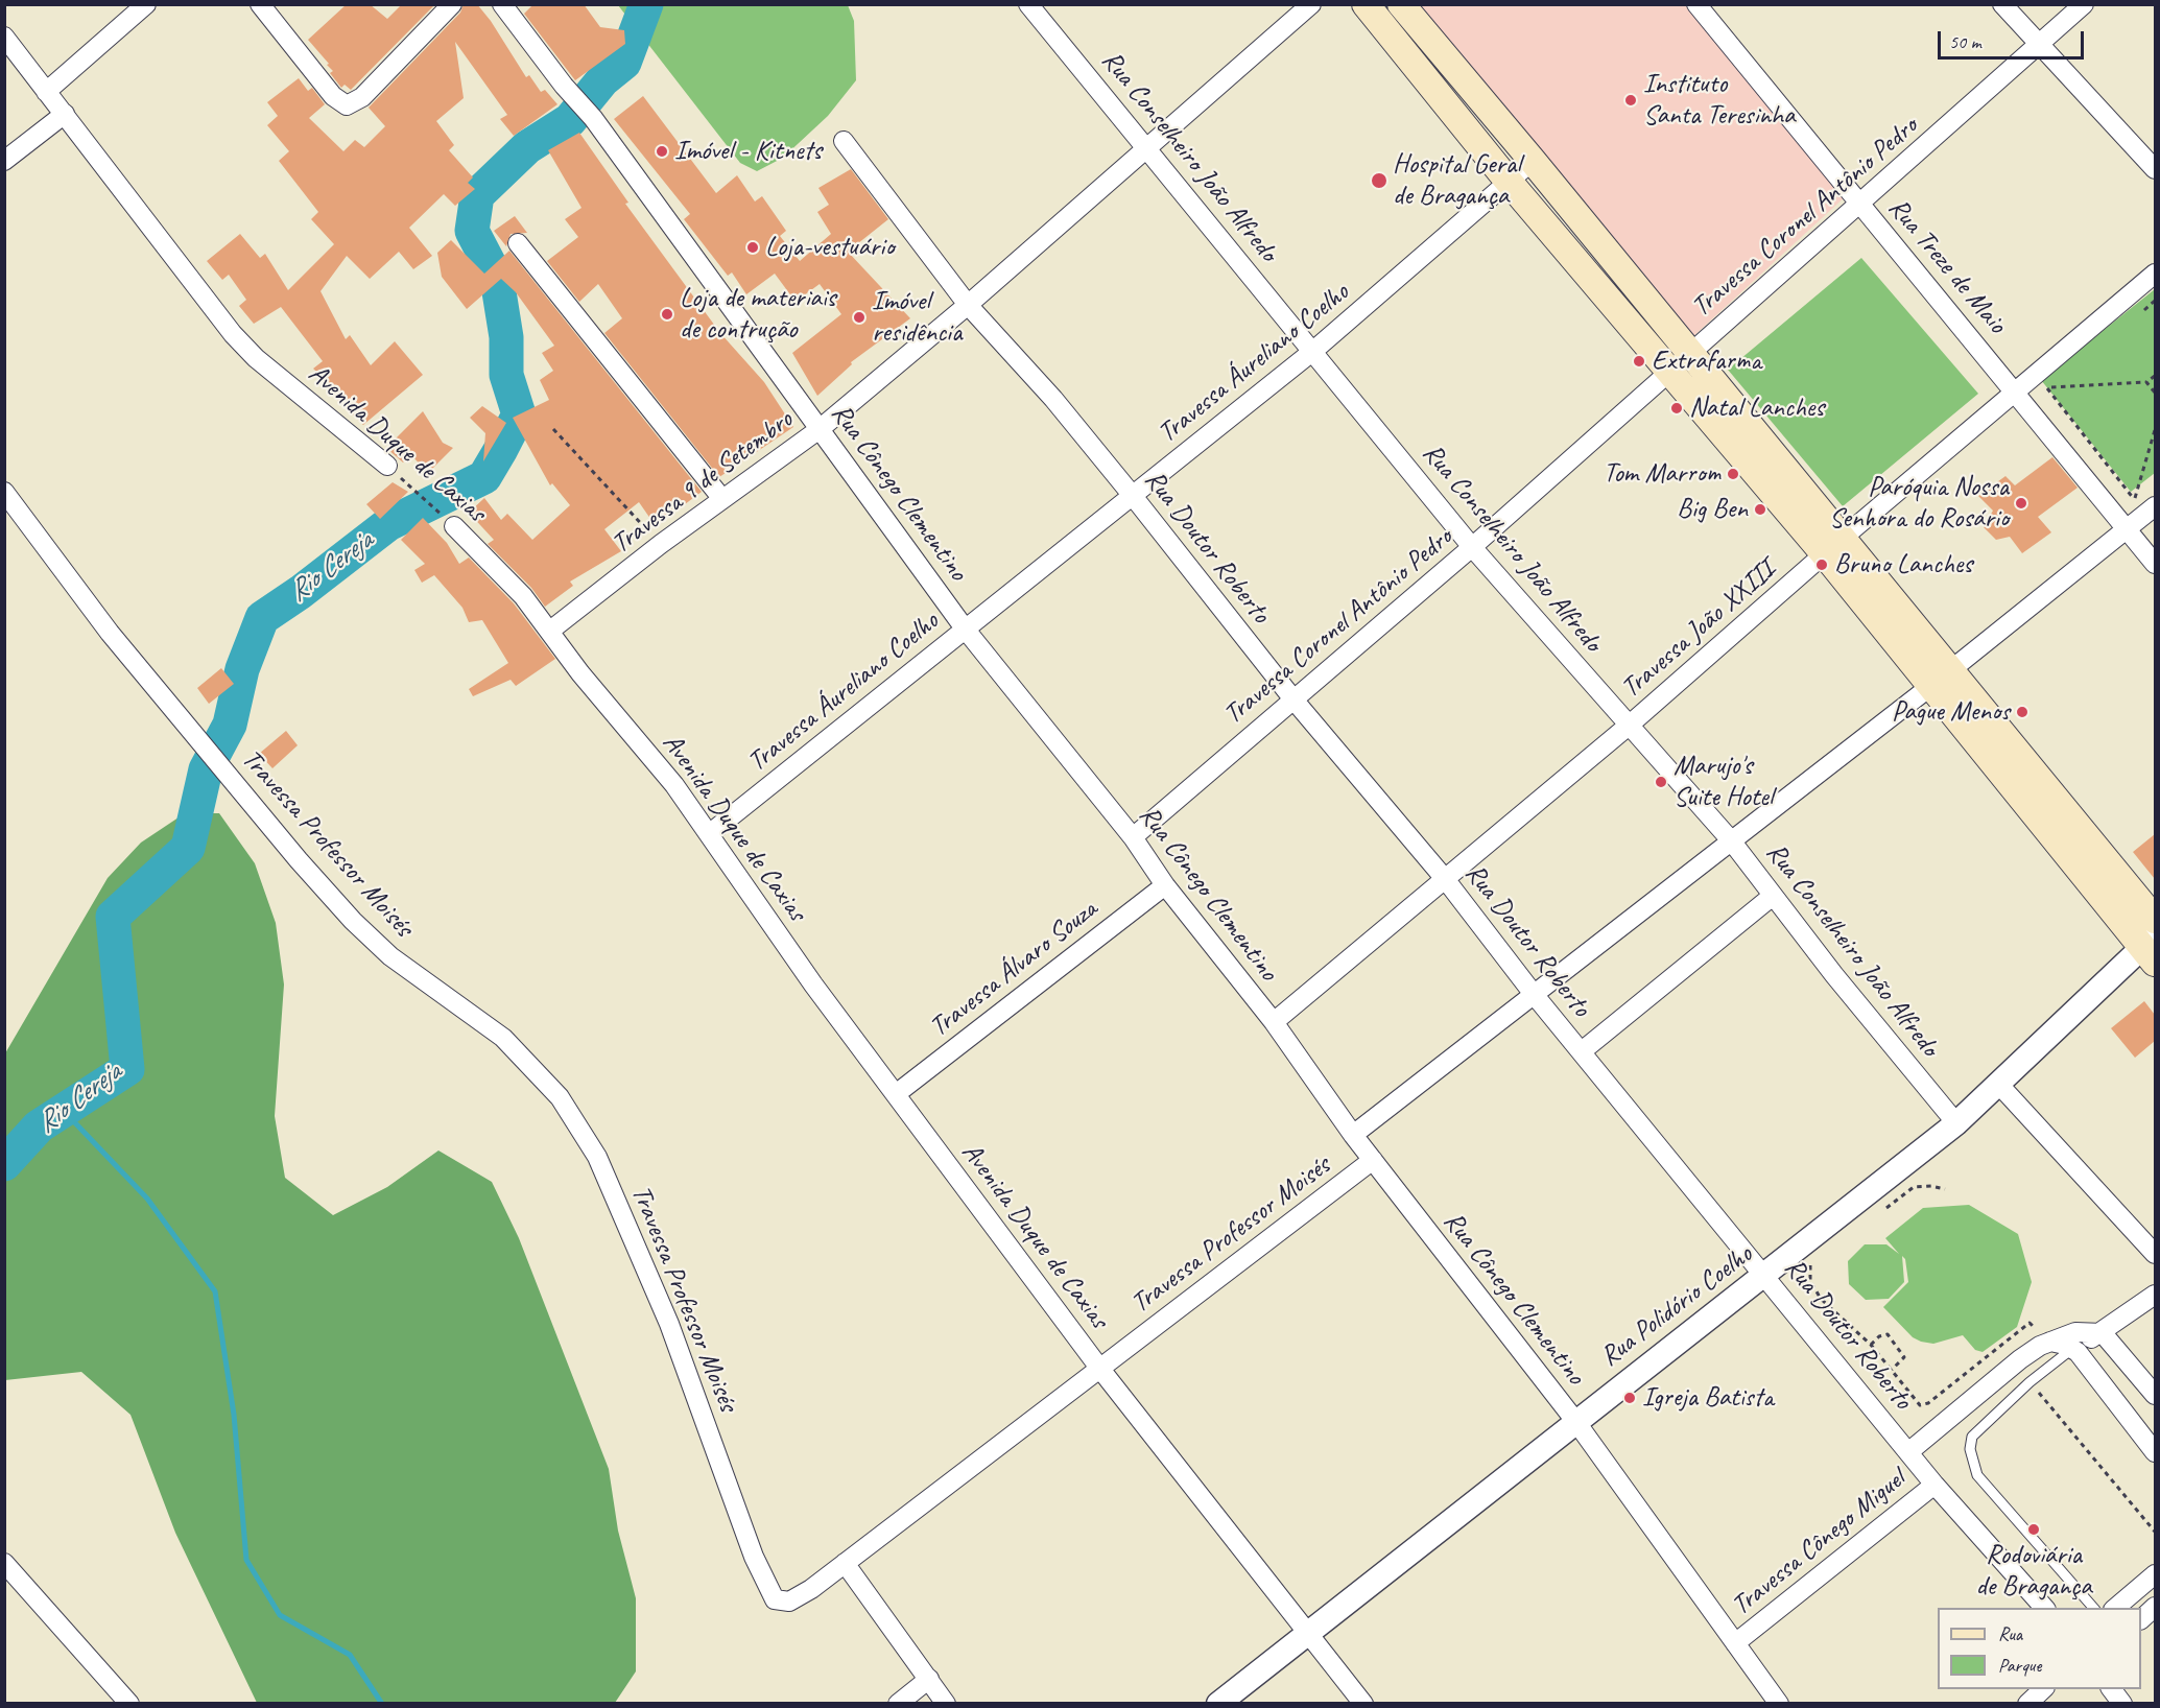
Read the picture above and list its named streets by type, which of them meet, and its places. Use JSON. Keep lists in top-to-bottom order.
{
  "streets": {
    "street": [
      "Rua Conselheiro João Alfredo",
      "Travessa Coronel Antônio Pedro",
      "Rua Treze de Maio",
      "Travessa Áureliano Coelho",
      "Avenida Duque de Caxias",
      "Travessa 9 de Setembro",
      "Rua Cônego Clementino",
      "Rua Doutor Roberto",
      "Travessa João XXIII",
      "Travessa Professor Moisés",
      "Travessa Álvaro Souza",
      "Rua Polidório Coelho",
      "Travessa Cônego Miguel"
    ]
  },
  "crossings": [
    ["Rua Conselheiro João Alfredo", "Travessa Coronel Antônio Pedro"],
    ["Rua Conselheiro João Alfredo", "Travessa Áureliano Coelho"],
    ["Rua Conselheiro João Alfredo", "Travessa 9 de Setembro"],
    ["Rua Conselheiro João Alfredo", "Travessa João XXIII"],
    ["Rua Conselheiro João Alfredo", "Rua Polidório Coelho"],
    ["Travessa Coronel Antônio Pedro", "Rua Treze de Maio"],
    ["Travessa Coronel Antônio Pedro", "Rua Cônego Clementino"],
    ["Travessa Coronel Antônio Pedro", "Rua Doutor Roberto"],
    ["Rua Treze de Maio", "Travessa João XXIII"],
    ["Travessa Áureliano Coelho", "Avenida Duque de Caxias"],
    ["Travessa Áureliano Coelho", "Rua Cônego Clementino"],
    ["Travessa Áureliano Coelho", "Rua Doutor Roberto"],
    ["Avenida Duque de Caxias", "Travessa 9 de Setembro"],
    ["Avenida Duque de Caxias", "Travessa Professor Moisés"],
    ["Avenida Duque de Caxias", "Travessa Álvaro Souza"],
    ["Avenida Duque de Caxias", "Rua Polidório Coelho"],
    ["Travessa 9 de Setembro", "Rua Cônego Clementino"],
    ["Travessa 9 de Setembro", "Rua Doutor Roberto"],
    ["Rua Cônego Clementino", "Travessa João XXIII"],
    ["Rua Cônego Clementino", "Travessa Professor Moisés"],
    ["Rua Cônego Clementino", "Travessa Álvaro Souza"],
    ["Rua Cônego Clementino", "Rua Polidório Coelho"],
    ["Rua Cônego Clementino", "Travessa Cônego Miguel"],
    ["Rua Doutor Roberto", "Travessa João XXIII"],
    ["Rua Doutor Roberto", "Rua Polidório Coelho"],
    ["Rua Doutor Roberto", "Travessa Cônego Miguel"]
  ],
  "water": ["Rio Cereja"],
  "places": [
    "Instituto Santa Teresinha",
    "Imóvel - Kitnets",
    "Hospital Geral de Bragança",
    "Loja-vestuário",
    "Loja de materiais de contrução",
    "Imóvel residência",
    "Extrafarma",
    "Natal Lanches",
    "Tom Marrom",
    "Paróquia Nossa Senhora do Rosário",
    "Big Ben",
    "Bruno Lanches",
    "Pague Menos",
    "Marujo's Suite Hotel",
    "Igreja Batista",
    "Rodoviária de Bragança"
  ],
  "legend": ["Rua", "Parque"],
  "scale_bar": "50 m"
}
